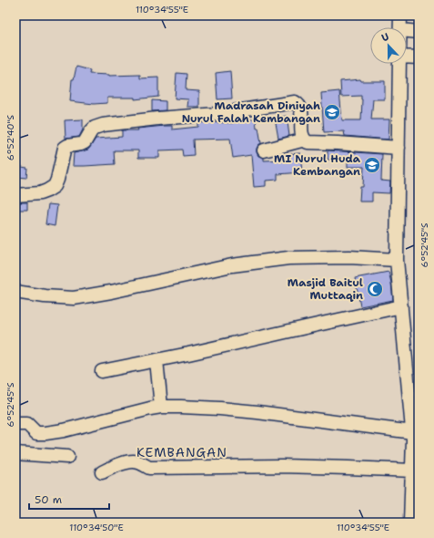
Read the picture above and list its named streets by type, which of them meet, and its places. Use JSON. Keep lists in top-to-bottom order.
{
  "districts": ["KEMBANGAN"],
  "places": {
    "school or university": ["Madrasah Diniyah Nurul Falah Kembangan", "MI Nurul Huda Kembangan"],
    "mosque": ["Masjid Baitul Muttaqin"]
  },
  "scale_bar": "50 m",
  "north": "top",
  "coordinates": [
    "110°34'55\"E",
    "6°52'40\"S",
    "6°52'45\"S",
    "110°34'50\"E"
  ]
}
